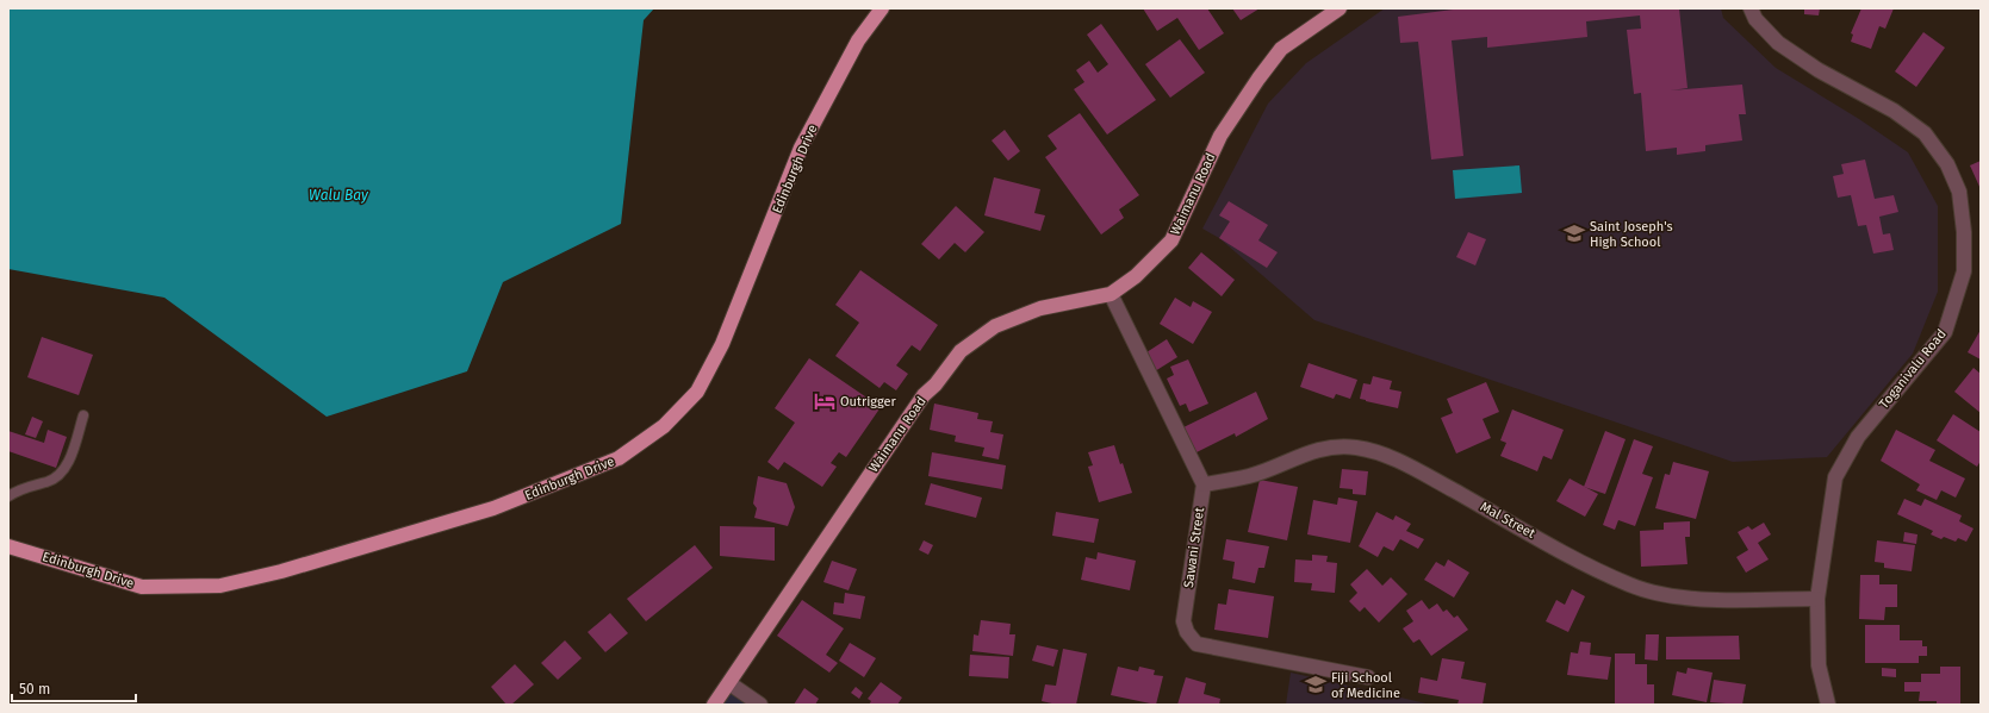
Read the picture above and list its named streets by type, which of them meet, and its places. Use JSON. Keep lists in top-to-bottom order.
{
  "streets": {
    "highway": ["Edinburgh Drive"],
    "main road": ["Waimanu Road"],
    "street": ["Toganivalu Road", "Mal Street", "Sawani Street"]
  },
  "crossings": [
    ["Toganivalu Road", "Mal Street"],
    ["Mal Street", "Sawani Street"]
  ],
  "water": ["Walu Bay"],
  "places": {
    "school or university": ["Saint Joseph's High School", "Fiji School of Medicine"],
    "hotel": ["Outrigger"]
  },
  "scale_bar": "50 m"
}
